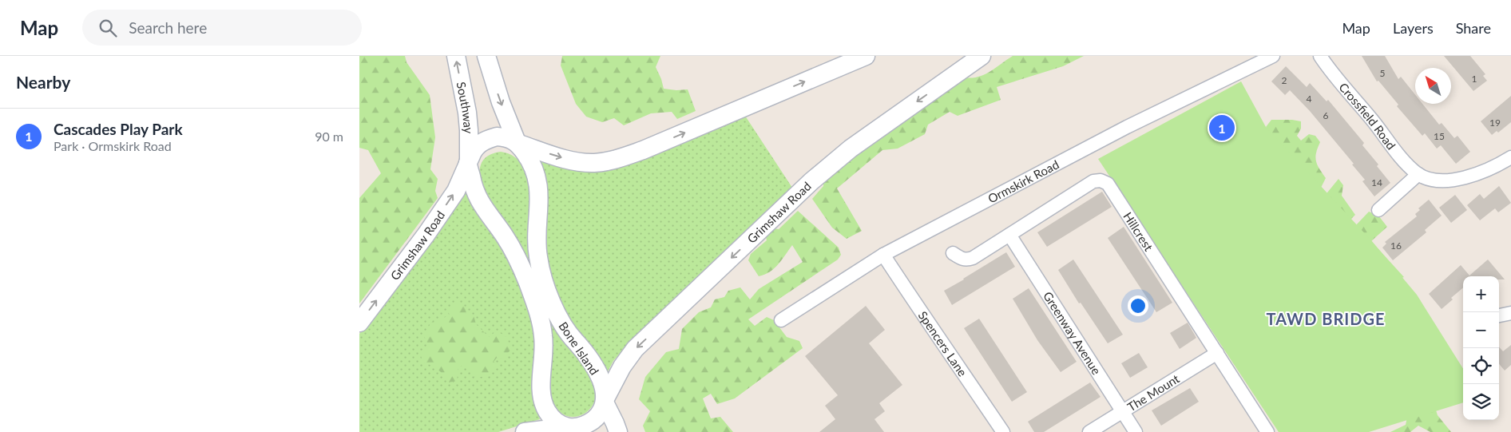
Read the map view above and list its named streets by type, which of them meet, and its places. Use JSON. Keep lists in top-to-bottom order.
{
  "streets": {
    "main road": ["Southway", "Grimshaw Road", "Bone Island"],
    "street": [
      "Crossfield Road",
      "Ormskirk Road",
      "Hillcrest",
      "Greenway Avenue",
      "Spencers Lane",
      "The Mount"
    ]
  },
  "crossings": [
    ["Southway", "Grimshaw Road"],
    ["Southway", "Bone Island"],
    ["Ormskirk Road", "Spencers Lane"],
    ["Grimshaw Road", "Bone Island"],
    ["Hillcrest", "Greenway Avenue"],
    ["Hillcrest", "The Mount"],
    ["Greenway Avenue", "The Mount"]
  ],
  "districts": ["TAWD BRIDGE"],
  "house_numbers": [
    "5",
    "1",
    "2",
    "4",
    "6",
    "19",
    "15",
    "14",
    "16"
  ],
  "north": "top left",
  "page": {
    "header": "Map",
    "search": "Search here",
    "nav": ["Map", "Layers", "Share"],
    "heading": "Nearby",
    "list": [
      {
        "mark": "1",
        "name": "Cascades Play Park",
        "note": "Park · Ormskirk Road",
        "value": "90 m"
      }
    ],
    "pins": "1",
    "map_buttons": ["+", "−"]
  }
}
